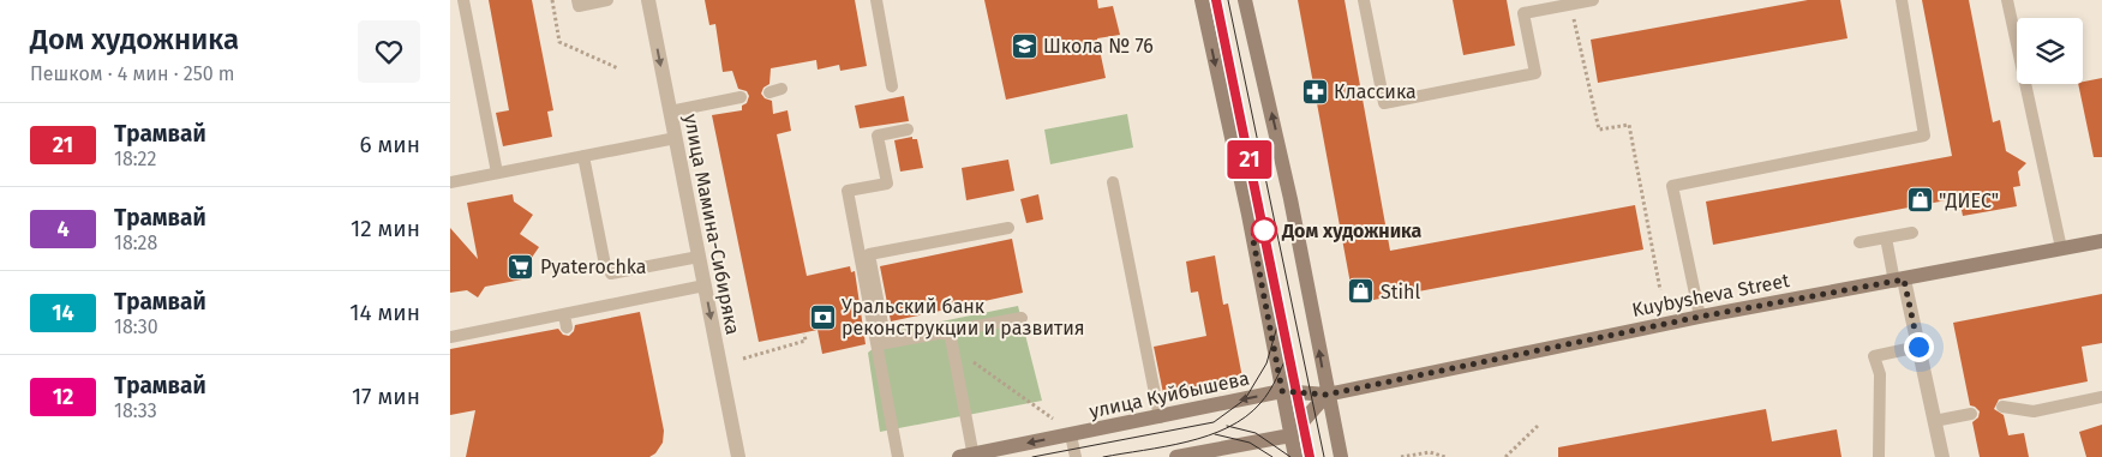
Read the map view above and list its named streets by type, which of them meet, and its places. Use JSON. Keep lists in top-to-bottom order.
{
  "streets": {
    "main road": ["Kuybysheva Street", "улица Куйбышева"],
    "street": ["улица Мамина-Сибиряка"]
  },
  "crossings": [
    ["Kuybysheva Street", "улица Куйбышева"]
  ],
  "one_way": ["улица Мамина-Сибиряка"],
  "places": {
    "school or university": ["Школа № 76"],
    "pharmacy": ["Классика"],
    "shop": ["\"ДИЕС\"", "Stihl"],
    "other": ["Дом художника"],
    "supermarket": ["Pyaterochka"],
    "bank": ["Уральский банк реконструкции и развития"]
  },
  "lines": ["tram line 21"],
  "page": {
    "heading": ["Дом художника", "Пешком · 4 мин · 250 m"],
    "on_map": "21",
    "list": [
      {
        "mark": "21",
        "name": "Трамвай",
        "note": "18:22",
        "value": "6 мин"
      },
      {
        "mark": "4",
        "name": "Трамвай",
        "note": "18:28",
        "value": "12 мин"
      },
      {
        "mark": "14",
        "name": "Трамвай",
        "note": "18:30",
        "value": "14 мин"
      },
      {
        "mark": "12",
        "name": "Трамвай",
        "note": "18:33",
        "value": "17 мин"
      }
    ]
  }
}
